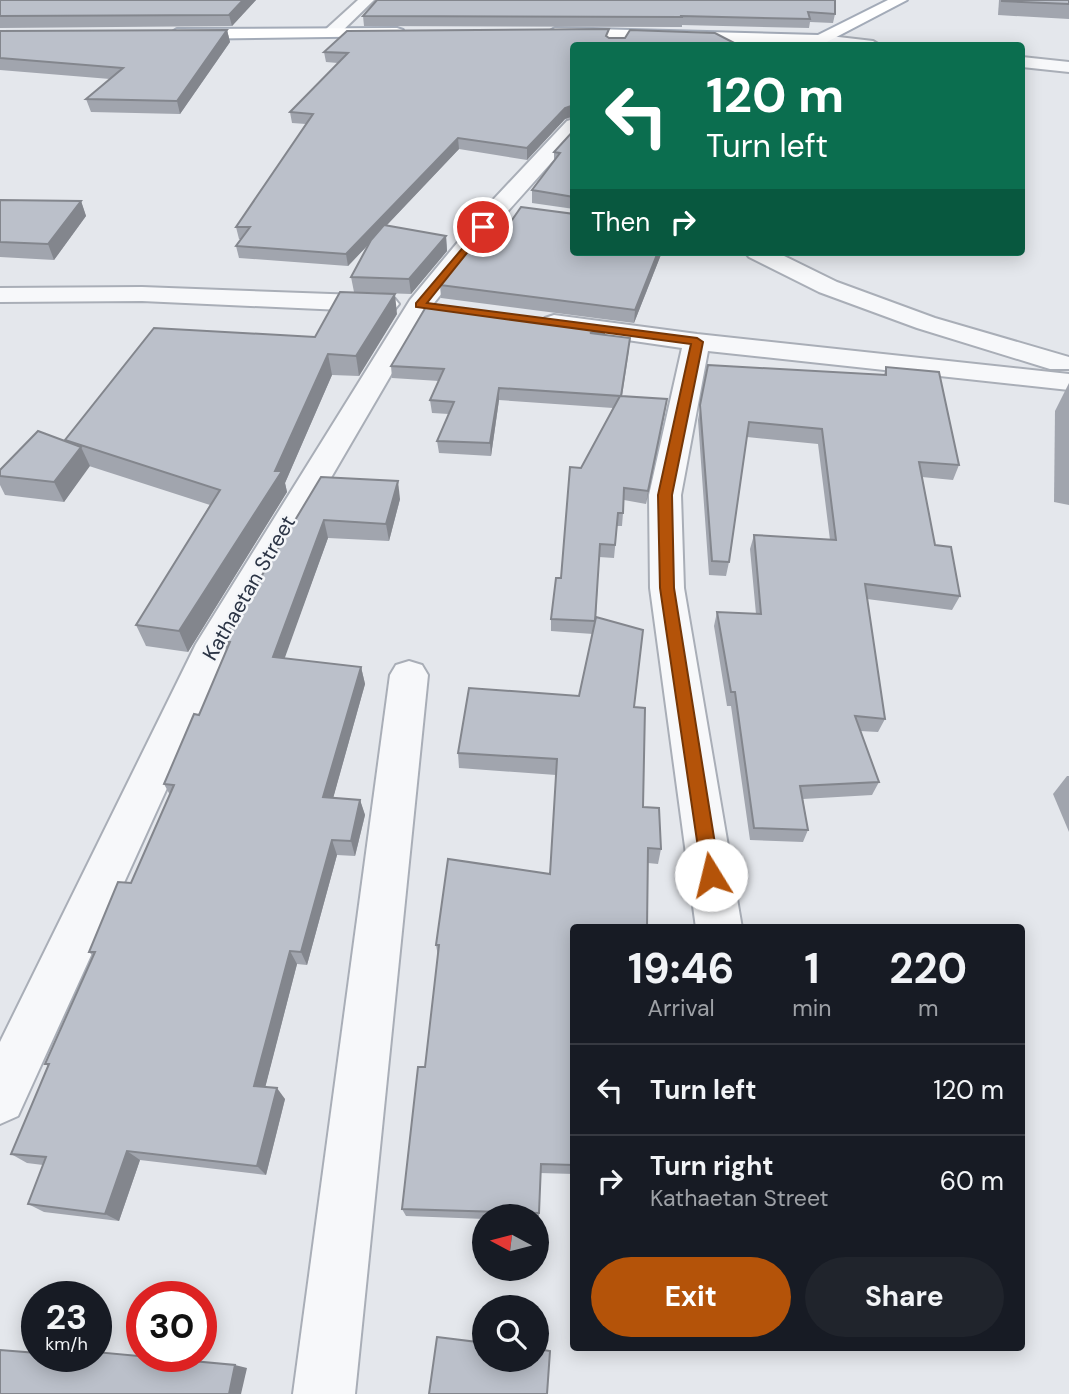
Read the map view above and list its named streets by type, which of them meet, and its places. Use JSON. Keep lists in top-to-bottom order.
{
  "streets": {
    "street": ["Kathaetan Street"]
  },
  "north": "left",
  "page": {
    "turn": ["120 m", "Turn left"],
    "then": "Then",
    "eta": [
      "19:46",
      "Arrival",
      "1",
      "min",
      "220",
      "m"
    ],
    "list": [
      {
        "name": "Turn left",
        "value": "120 m"
      },
      {
        "name": "Turn right",
        "note": "Kathaetan Street",
        "value": "60 m"
      }
    ],
    "buttons": ["Exit", "Share"],
    "speed": "23 km/h",
    "limit": "30"
  }
}
